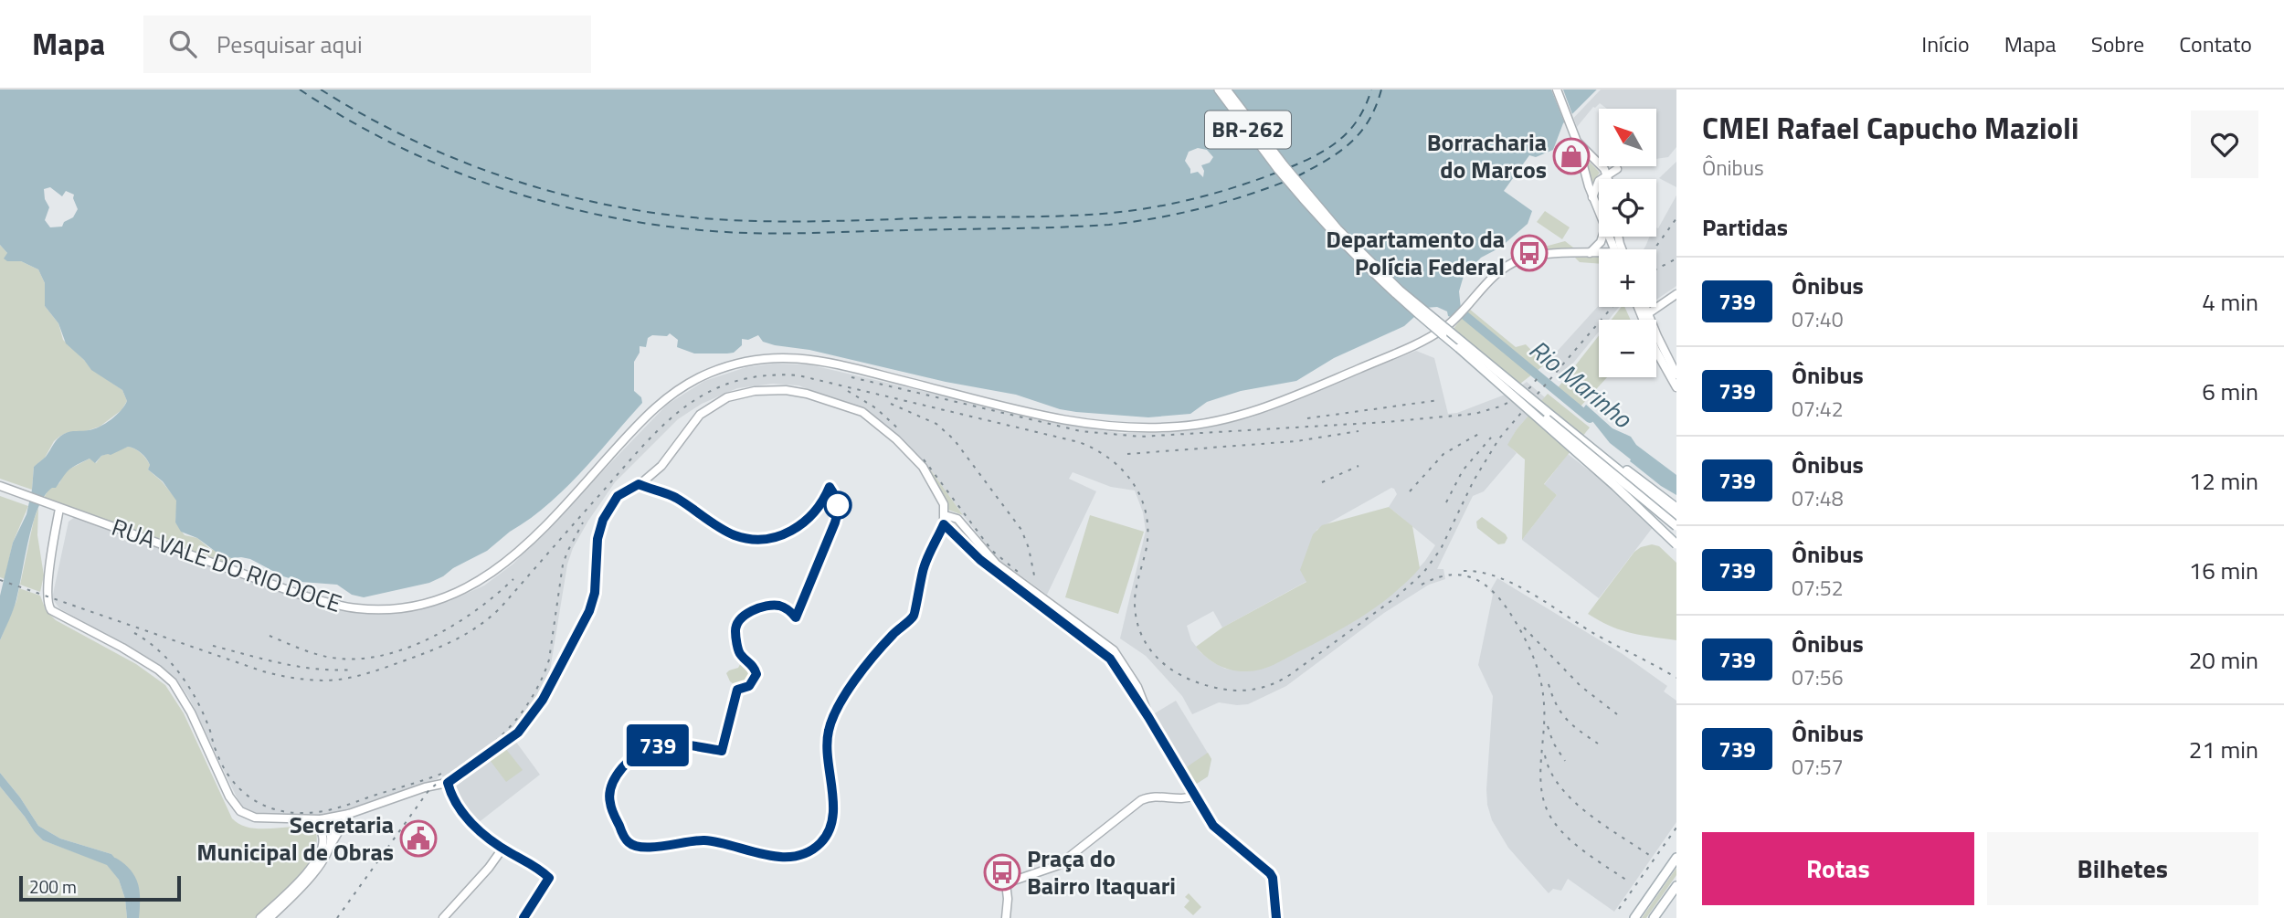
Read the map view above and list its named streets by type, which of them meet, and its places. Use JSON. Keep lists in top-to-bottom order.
{
  "streets": {
    "main road": ["BR-262"],
    "street": ["RUA VALE DO RIO DOCE"]
  },
  "crossings": [
    ["BR-262", "RUA VALE DO RIO DOCE"]
  ],
  "water": ["Rio Marinho"],
  "places": {
    "shop": ["Borracharia do Marcos"],
    "bus stop": ["Departamento da Polícia Federal", "Praça do Bairro Itaquari"],
    "public building": ["Secretaria Municipal de Obras"]
  },
  "lines": ["bus line 739"],
  "scale_bar": "200 m",
  "north": "top left",
  "page": {
    "header": "Mapa",
    "search": "Pesquisar aqui",
    "nav": [
      "Início",
      "Mapa",
      "Sobre",
      "Contato"
    ],
    "on_map": "739",
    "heading": [
      ["CMEI Rafael Capucho Mazioli", "Ônibus"],
      "Partidas"
    ],
    "map_buttons": ["+", "−"],
    "list": [
      {
        "mark": "739",
        "name": "Ônibus",
        "note": "07:40",
        "value": "4 min"
      },
      {
        "mark": "739",
        "name": "Ônibus",
        "note": "07:42",
        "value": "6 min"
      },
      {
        "mark": "739",
        "name": "Ônibus",
        "note": "07:48",
        "value": "12 min"
      },
      {
        "mark": "739",
        "name": "Ônibus",
        "note": "07:52",
        "value": "16 min"
      },
      {
        "mark": "739",
        "name": "Ônibus",
        "note": "07:56",
        "value": "20 min"
      },
      {
        "mark": "739",
        "name": "Ônibus",
        "note": "07:57",
        "value": "21 min"
      }
    ],
    "buttons": ["Rotas", "Bilhetes"],
    "scale": "200 m"
  }
}
